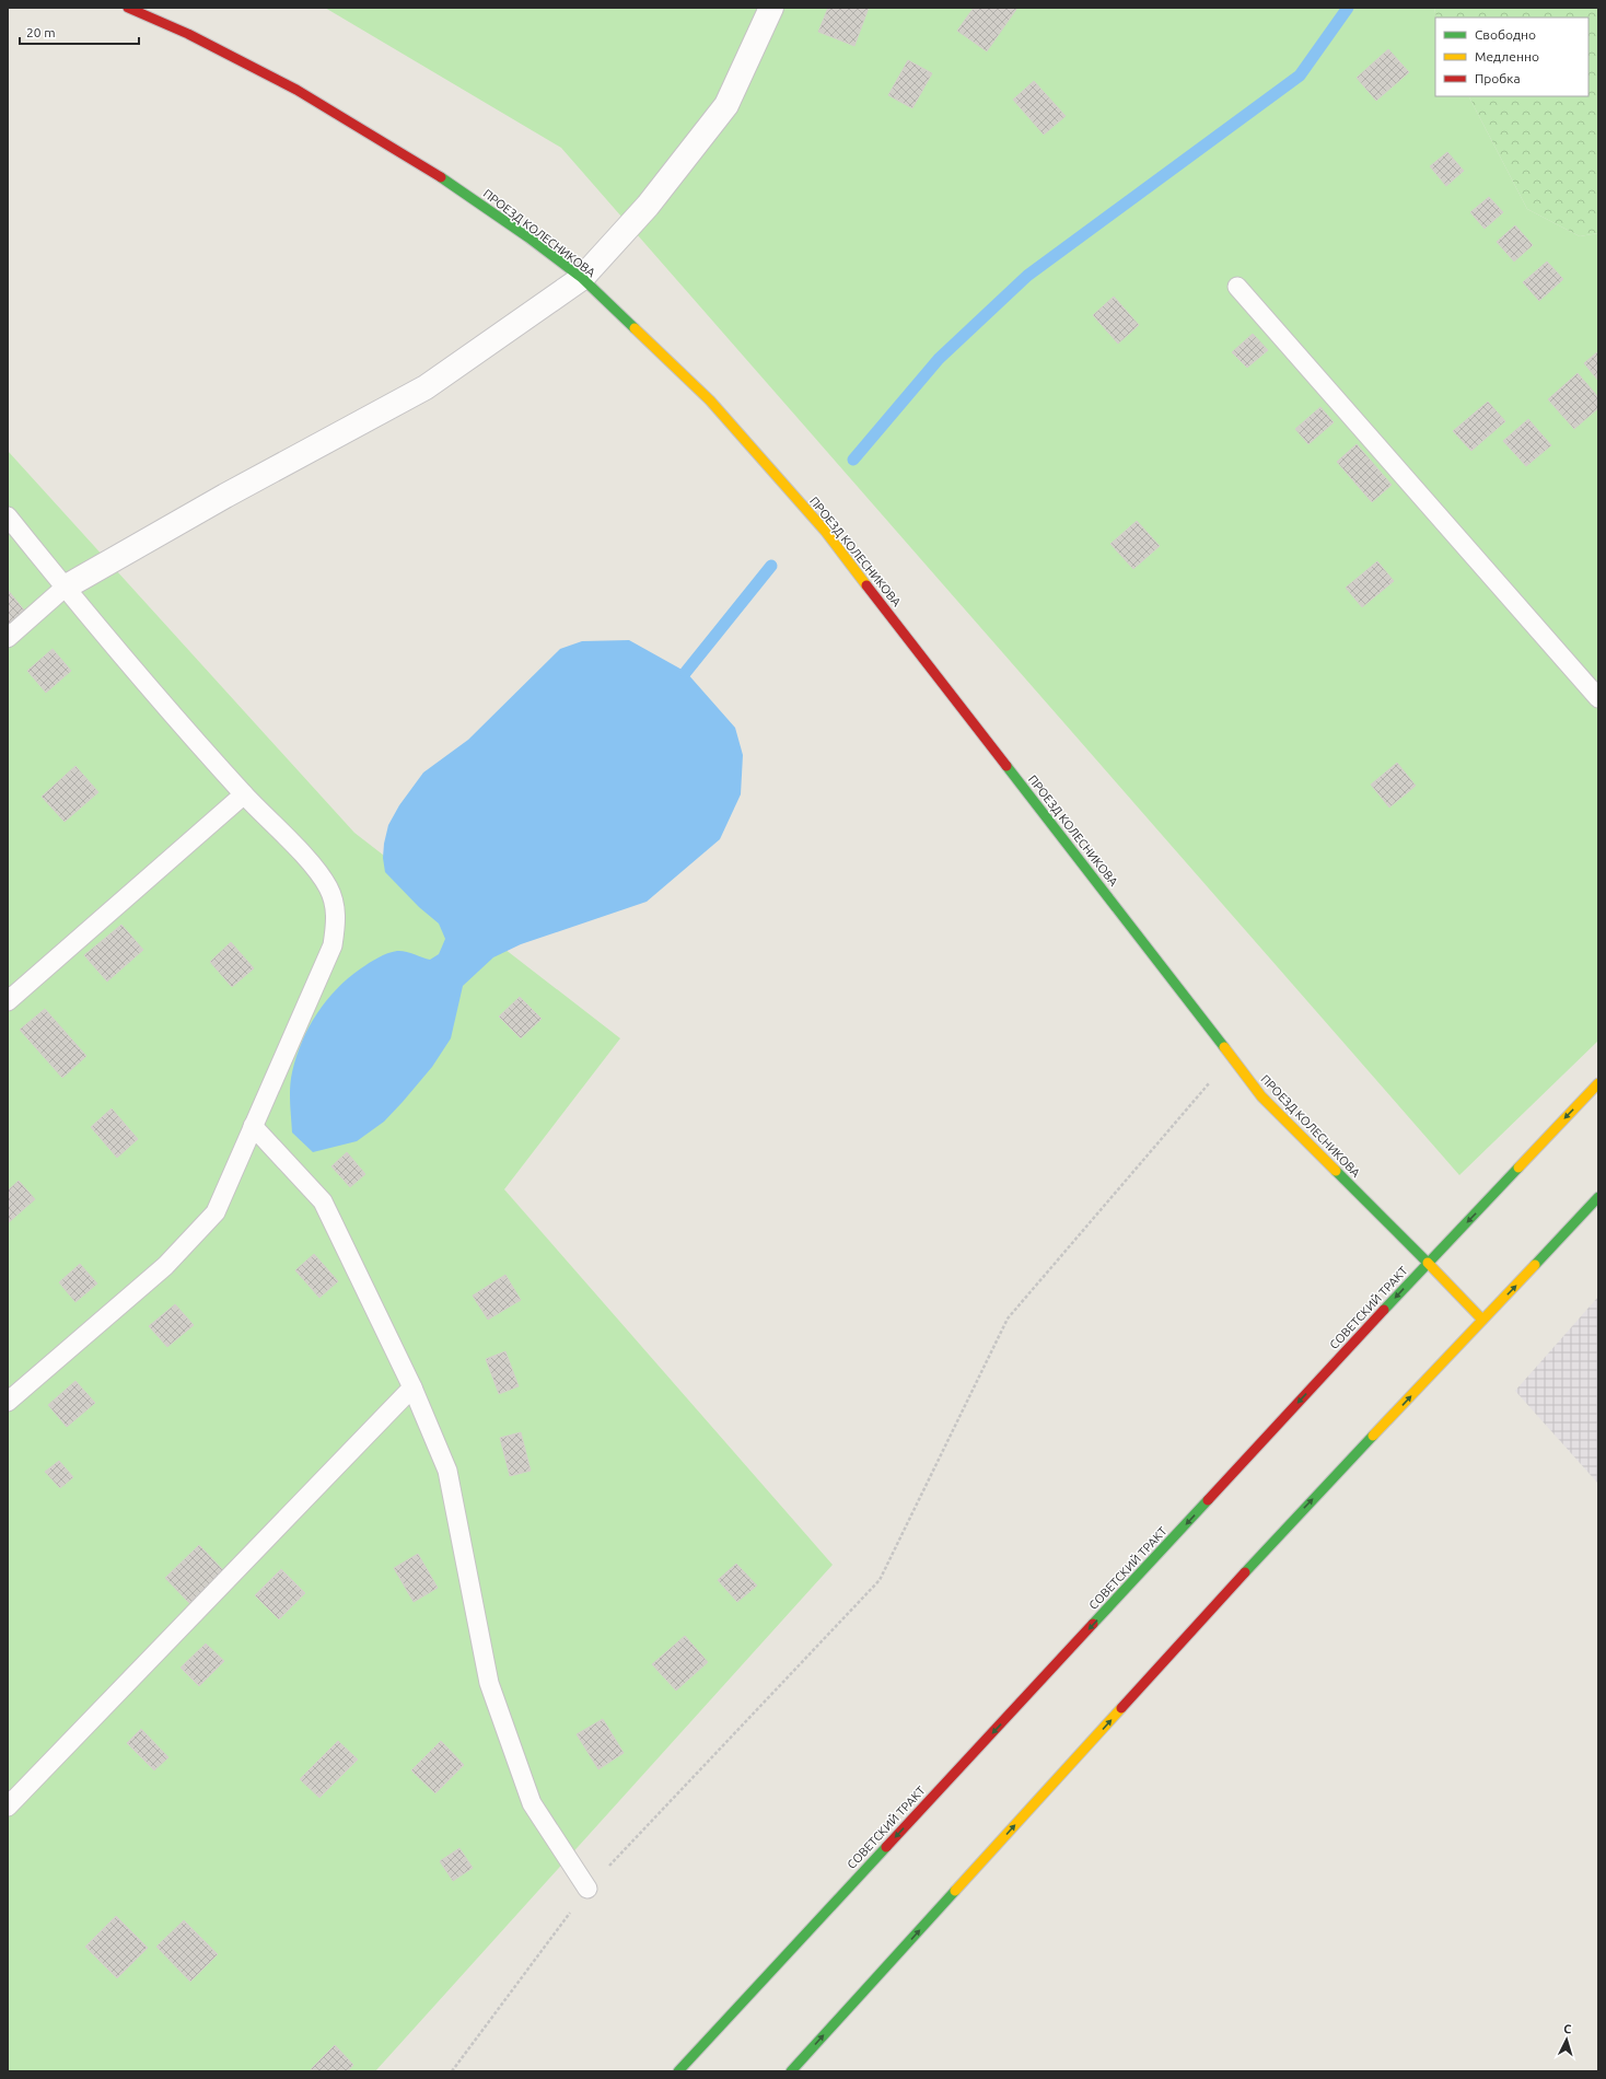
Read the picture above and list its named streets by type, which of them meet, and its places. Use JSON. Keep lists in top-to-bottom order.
{
  "streets": {
    "main road": ["ПРОЕЗД КОЛЕСНИКОВА", "СОВЕТСКИЙ ТРАКТ"]
  },
  "crossings": [
    ["ПРОЕЗД КОЛЕСНИКОВА", "СОВЕТСКИЙ ТРАКТ"]
  ],
  "legend": ["Свободно", "Медленно", "Пробка"],
  "scale_bar": "20 m",
  "north": "top"
}
